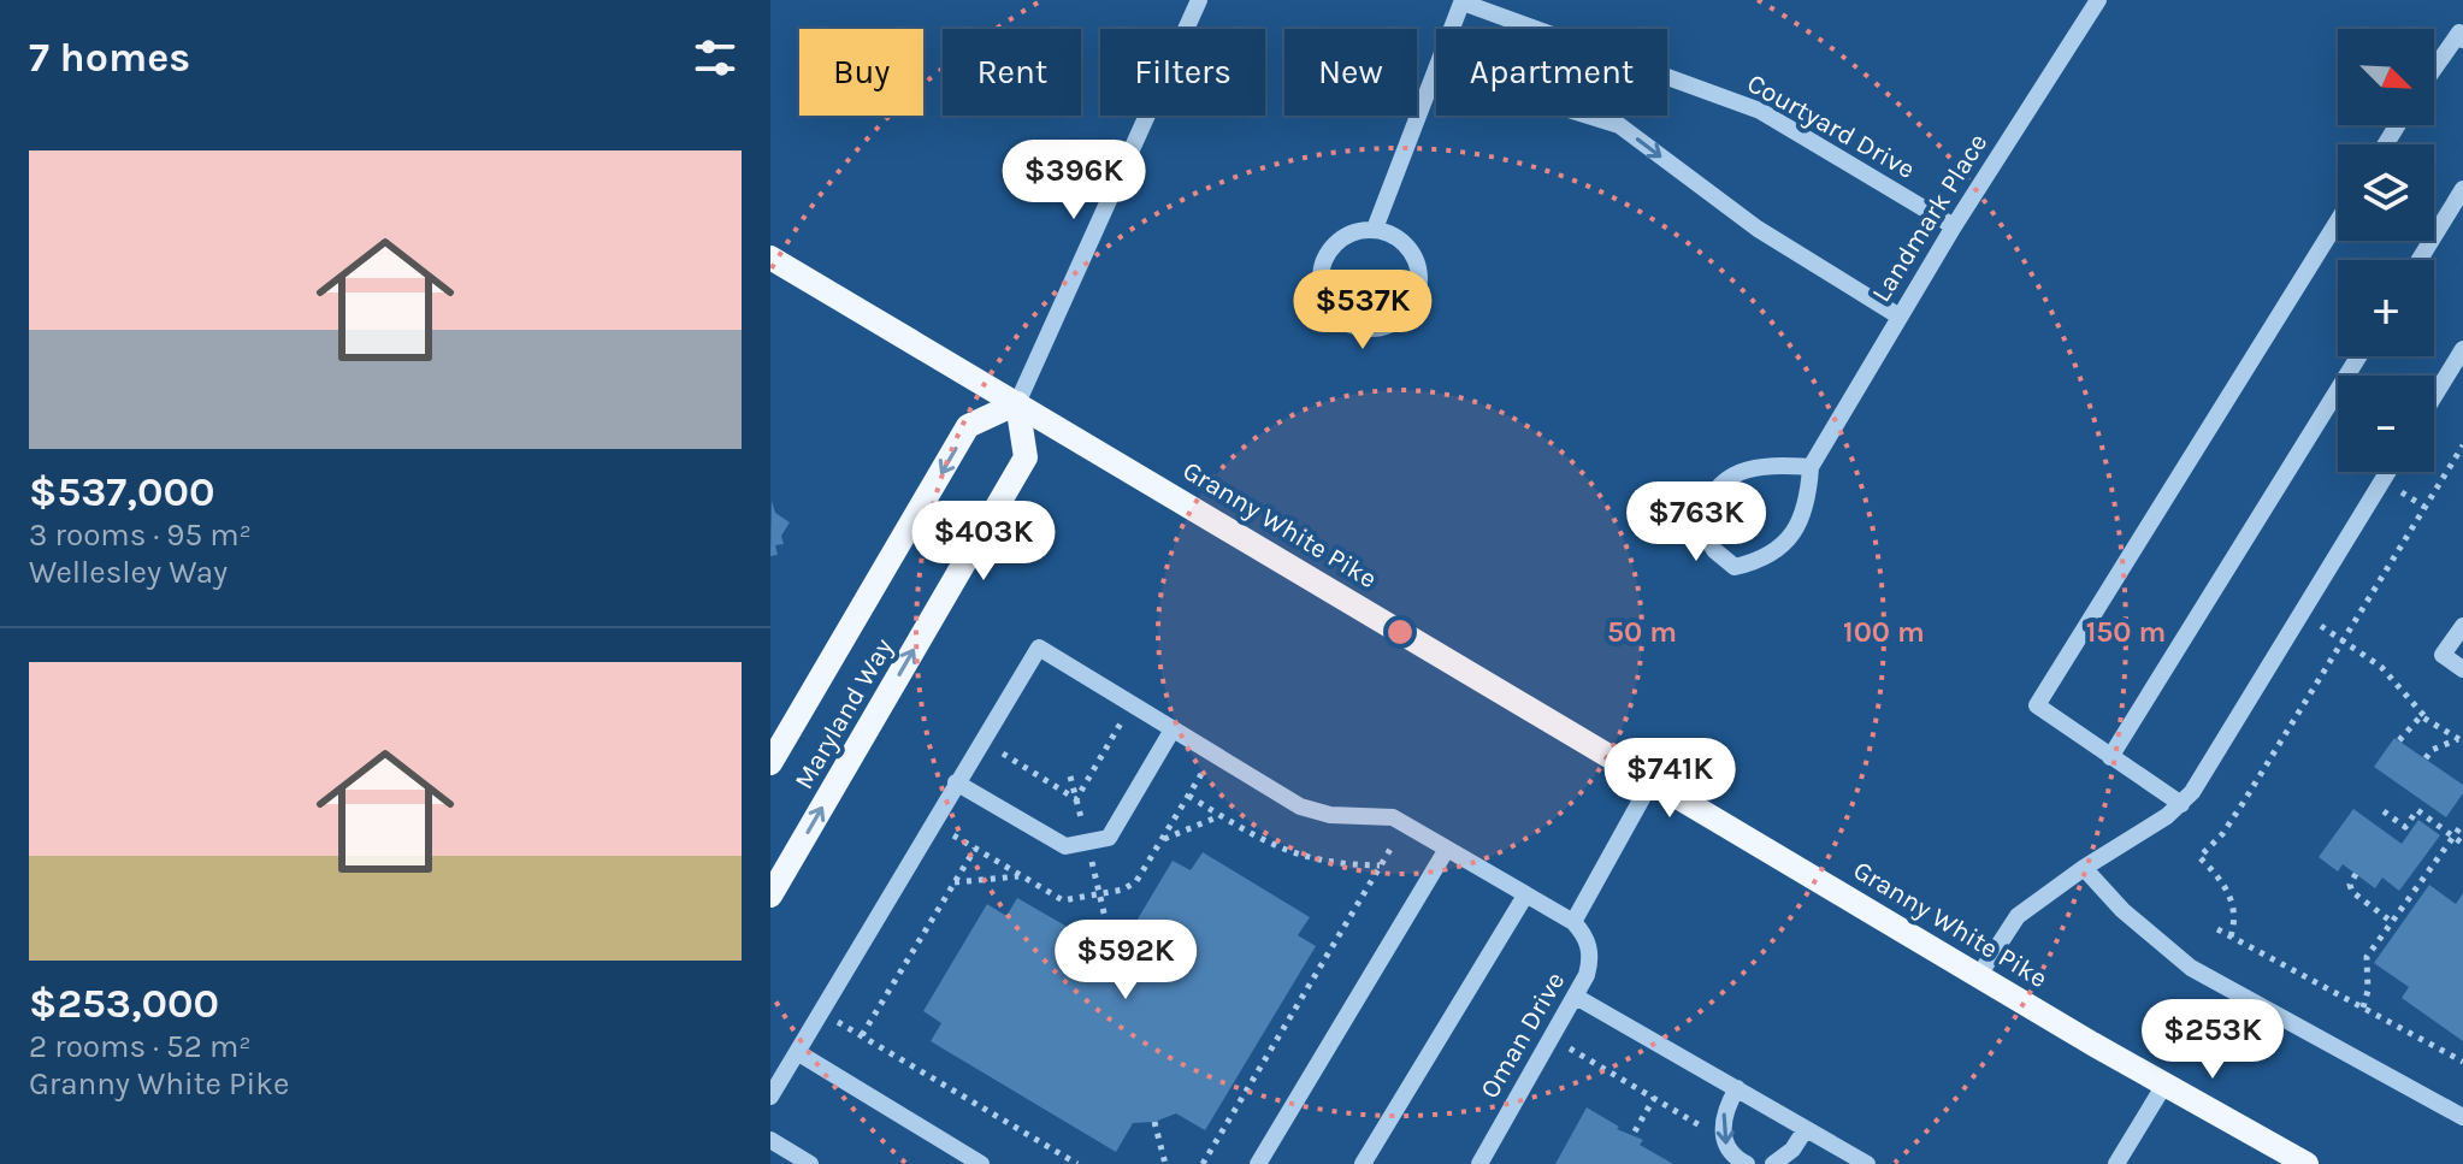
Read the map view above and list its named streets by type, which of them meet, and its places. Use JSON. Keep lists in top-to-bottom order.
{
  "streets": {
    "main road": ["Granny White Pike", "Maryland Way"],
    "street": ["Courtyard Drive", "Landmark Place", "Oman Drive"]
  },
  "crossings": [
    ["Courtyard Drive", "Landmark Place"],
    ["Granny White Pike", "Maryland Way"]
  ],
  "north": "bottom right",
  "page": {
    "heading": "7 homes",
    "map_buttons": ["+", "−"],
    "chip": [
      "Buy",
      "Rent",
      "Filters",
      "New",
      "Apartment"
    ],
    "list": [
      {
        "name": "$537,000",
        "note": "3 rooms · 95 m² · Wellesley Way"
      },
      {
        "name": "$253,000",
        "note": "2 rooms · 52 m² · Granny White Pike"
      }
    ],
    "price": [
      "$396K",
      "$537K",
      "$763K",
      "$403K",
      "$741K",
      "$592K",
      "$253K"
    ]
  },
  "rings": ["50 m", "100 m", "150 m"]
}
